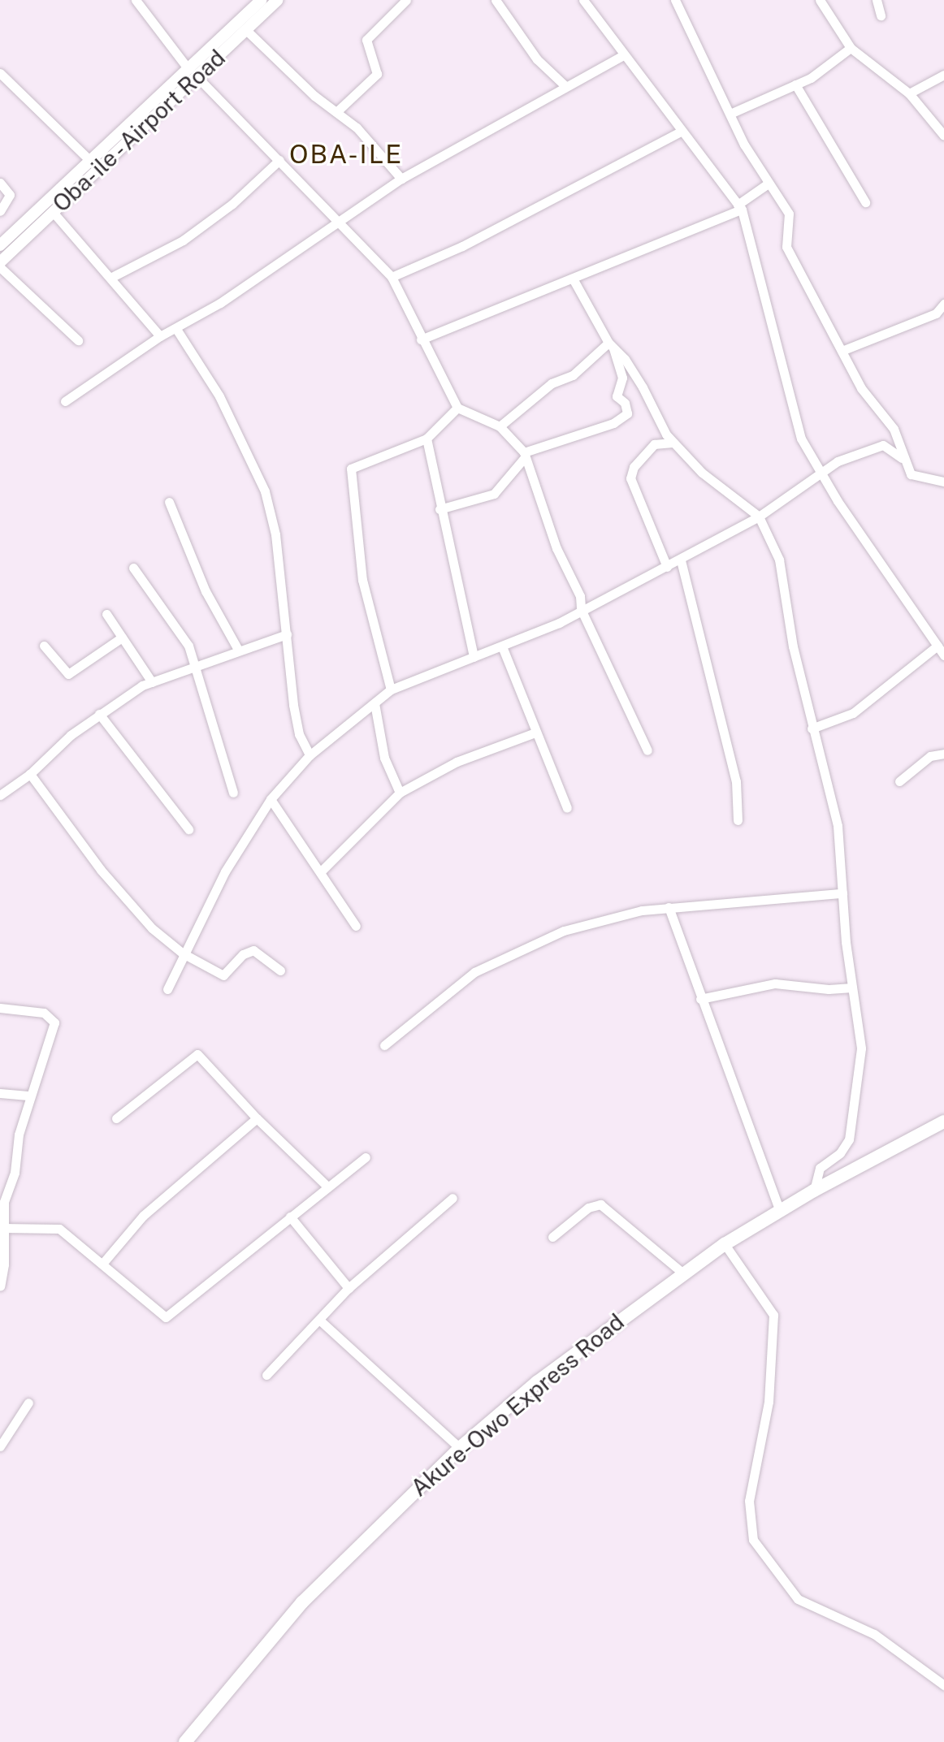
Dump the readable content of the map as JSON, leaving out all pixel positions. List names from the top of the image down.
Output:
{
  "streets": {
    "highway": ["Akure-Owo Express Road"],
    "main road": ["Oba- ile - Airport Road"]
  },
  "districts": ["OBA-ILE"]
}
